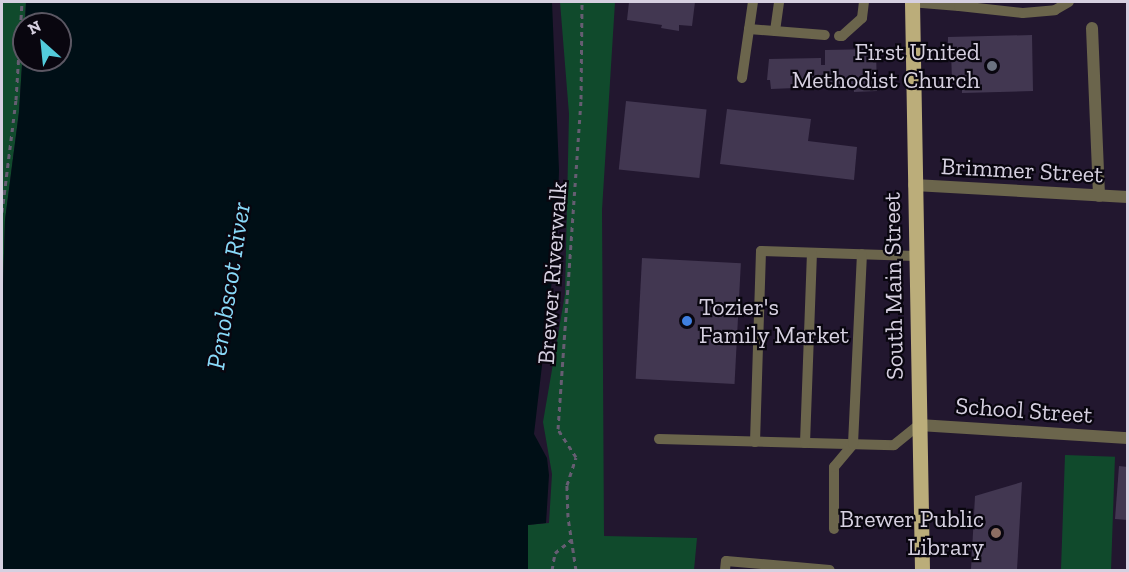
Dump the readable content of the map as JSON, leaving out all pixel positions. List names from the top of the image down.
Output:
{
  "streets": {
    "main road": ["South Main Street"],
    "street": ["Brimmer Street", "School Street"],
    "path": ["Brewer Riverwalk"]
  },
  "crossings": [
    ["Brimmer Street", "South Main Street"],
    ["South Main Street", "School Street"]
  ],
  "water": ["Penobscot River"],
  "places": ["First United Methodist Church", "Tozier's Family Market", "Brewer Public Library"],
  "north": "top left"
}
